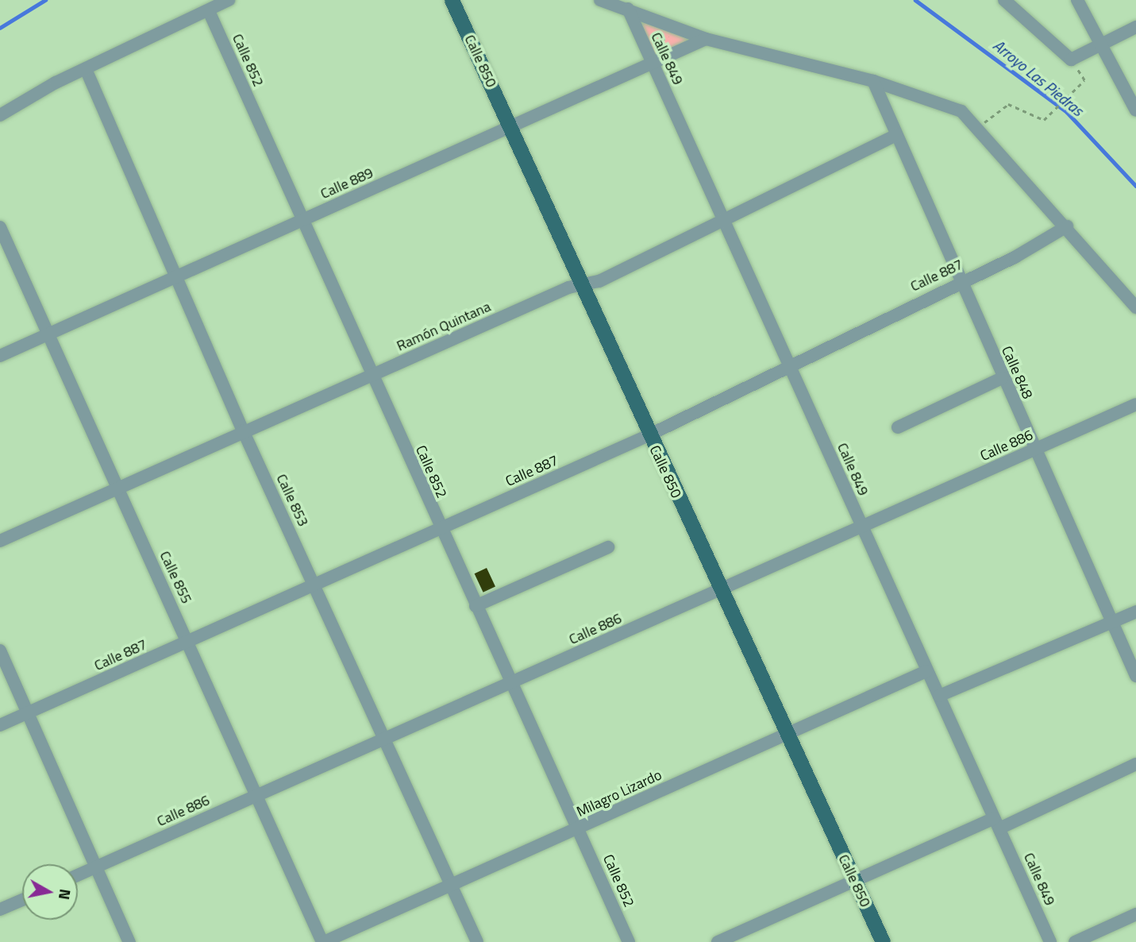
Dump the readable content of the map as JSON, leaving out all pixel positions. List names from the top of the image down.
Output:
{
  "streets": {
    "main road": ["Calle 850"],
    "street": [
      "Calle 849",
      "Calle 852",
      "Calle 889",
      "Calle 887",
      "Ramón Quintana",
      "Calle 848",
      "Calle 886",
      "Calle 853",
      "Calle 855",
      "Milagro Lizardo"
    ]
  },
  "crossings": [
    ["Calle 849", "Calle 889"],
    ["Calle 849", "Calle 887"],
    ["Calle 849", "Ramón Quintana"],
    ["Calle 849", "Calle 886"],
    ["Calle 849", "Milagro Lizardo"],
    ["Calle 852", "Calle 889"],
    ["Calle 852", "Calle 887"],
    ["Calle 852", "Ramón Quintana"],
    ["Calle 852", "Calle 886"],
    ["Calle 852", "Milagro Lizardo"],
    ["Calle 850", "Calle 889"],
    ["Calle 850", "Calle 887"],
    ["Calle 850", "Ramón Quintana"],
    ["Calle 850", "Calle 886"],
    ["Calle 850", "Milagro Lizardo"],
    ["Calle 889", "Calle 853"],
    ["Calle 889", "Calle 855"],
    ["Calle 887", "Calle 848"],
    ["Calle 887", "Calle 853"],
    ["Calle 887", "Calle 855"],
    ["Ramón Quintana", "Calle 848"],
    ["Ramón Quintana", "Calle 853"],
    ["Ramón Quintana", "Calle 855"],
    ["Calle 848", "Calle 886"],
    ["Calle 886", "Calle 853"],
    ["Calle 886", "Calle 855"],
    ["Calle 853", "Milagro Lizardo"],
    ["Calle 855", "Milagro Lizardo"]
  ],
  "water": ["Arroyo Las Piedras"],
  "north": "right"
}
